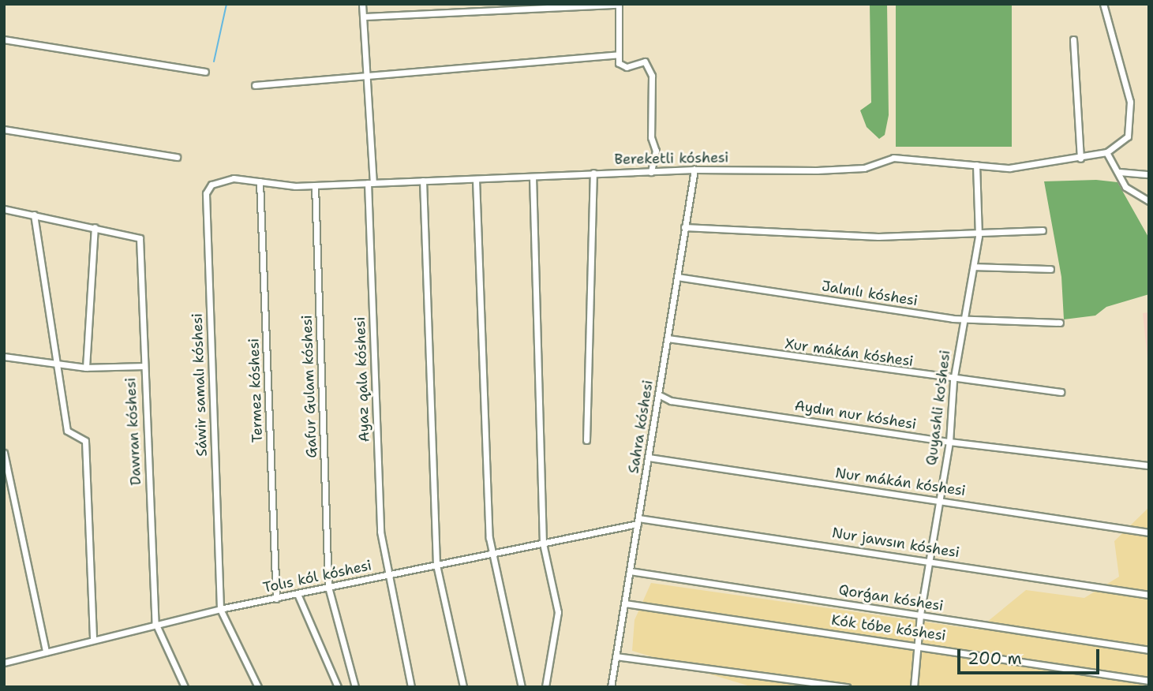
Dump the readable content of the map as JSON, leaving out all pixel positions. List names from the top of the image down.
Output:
{
  "streets": {
    "street": [
      "Bereketli kóshesi",
      "Jalnılı kóshesi",
      "Xur mákán kóshesi",
      "Ayaz qala kóshesi",
      "Sáwir samalı kóshesi",
      "Gafur Gulam kóshesi",
      "Termez kóshesi",
      "Quyashli ko'shesi",
      "Aydın nur kóshesi",
      "Sahra kóshesi",
      "Dawran kóshesi",
      "Nur mákán kóshesi",
      "Nur jawsın kóshesi",
      "Tolıs kól kóshesi",
      "Qorǵan kóshesi",
      "Kók tóbe kóshesi"
    ]
  },
  "crossings": [
    ["Bereketli kóshesi", "Ayaz qala kóshesi"],
    ["Bereketli kóshesi", "Sáwir samalı kóshesi"],
    ["Bereketli kóshesi", "Gafur Gulam kóshesi"],
    ["Bereketli kóshesi", "Termez kóshesi"],
    ["Bereketli kóshesi", "Quyashli ko'shesi"],
    ["Bereketli kóshesi", "Sahra kóshesi"],
    ["Jalnılı kóshesi", "Quyashli ko'shesi"],
    ["Jalnılı kóshesi", "Sahra kóshesi"],
    ["Xur mákán kóshesi", "Quyashli ko'shesi"],
    ["Xur mákán kóshesi", "Sahra kóshesi"],
    ["Ayaz qala kóshesi", "Tolıs kól kóshesi"],
    ["Sáwir samalı kóshesi", "Tolıs kól kóshesi"],
    ["Gafur Gulam kóshesi", "Tolıs kól kóshesi"],
    ["Termez kóshesi", "Tolıs kól kóshesi"],
    ["Quyashli ko'shesi", "Aydın nur kóshesi"],
    ["Quyashli ko'shesi", "Nur mákán kóshesi"],
    ["Quyashli ko'shesi", "Nur jawsın kóshesi"],
    ["Quyashli ko'shesi", "Qorǵan kóshesi"],
    ["Quyashli ko'shesi", "Kók tóbe kóshesi"],
    ["Aydın nur kóshesi", "Sahra kóshesi"],
    ["Sahra kóshesi", "Nur mákán kóshesi"],
    ["Sahra kóshesi", "Nur jawsın kóshesi"],
    ["Sahra kóshesi", "Tolıs kól kóshesi"],
    ["Sahra kóshesi", "Qorǵan kóshesi"],
    ["Sahra kóshesi", "Kók tóbe kóshesi"],
    ["Dawran kóshesi", "Tolıs kól kóshesi"],
    ["Nur jawsın kóshesi", "Tolıs kól kóshesi"]
  ],
  "scale_bar": "200 m"
}
